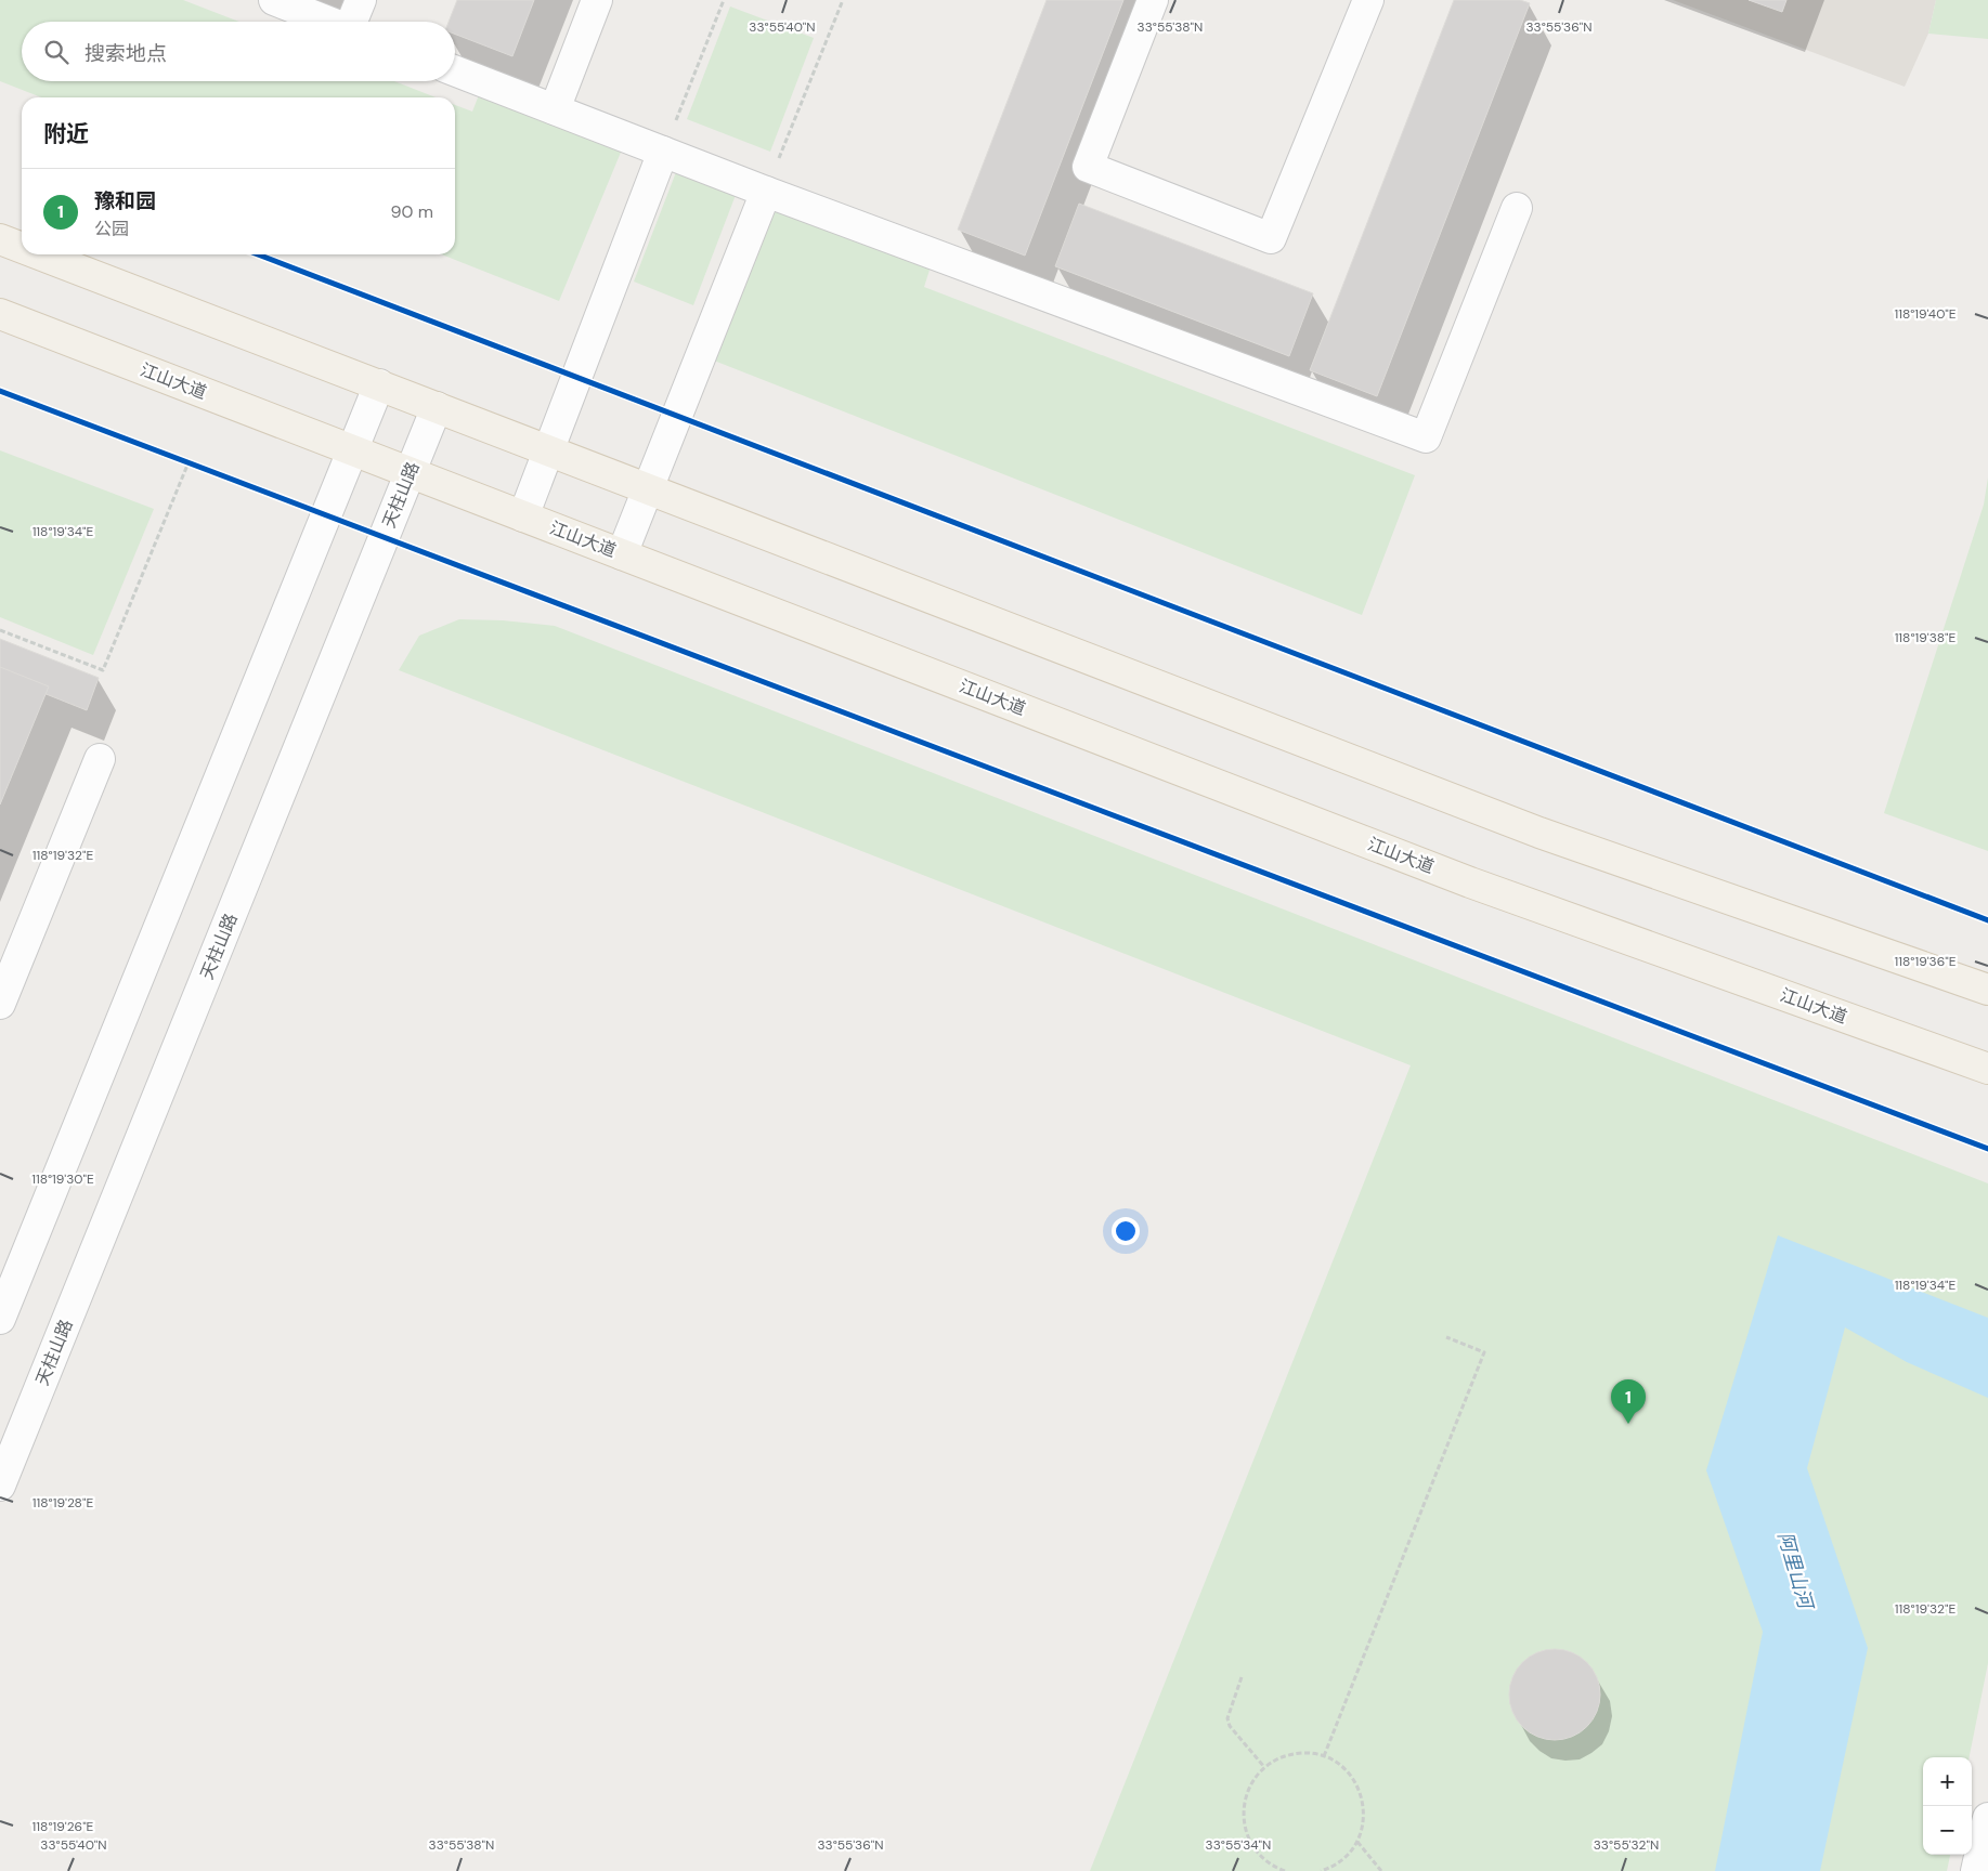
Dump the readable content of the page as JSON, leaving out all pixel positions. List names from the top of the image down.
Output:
{
  "streets": {
    "main road": ["江山大道"],
    "street": ["天柱山路"]
  },
  "crossings": [
    ["江山大道", "天柱山路"]
  ],
  "water": ["阿里山河"],
  "page": {
    "search": "搜索地点",
    "heading": "附近",
    "list": [
      {
        "mark": "1",
        "name": "豫和园",
        "note": "公园",
        "value": "90 m"
      }
    ],
    "pins": "1",
    "map_buttons": ["+", "−"]
  },
  "coordinates": [
    "33°55'40\"N",
    "33°55'38\"N",
    "33°55'36\"N",
    "118°19'40\"E",
    "118°19'34\"E",
    "118°19'38\"E",
    "118°19'32\"E",
    "118°19'36\"E",
    "118°19'30\"E",
    "118°19'28\"E",
    "118°19'26\"E",
    "33°55'34\"N",
    "33°55'32\"N"
  ]
}
